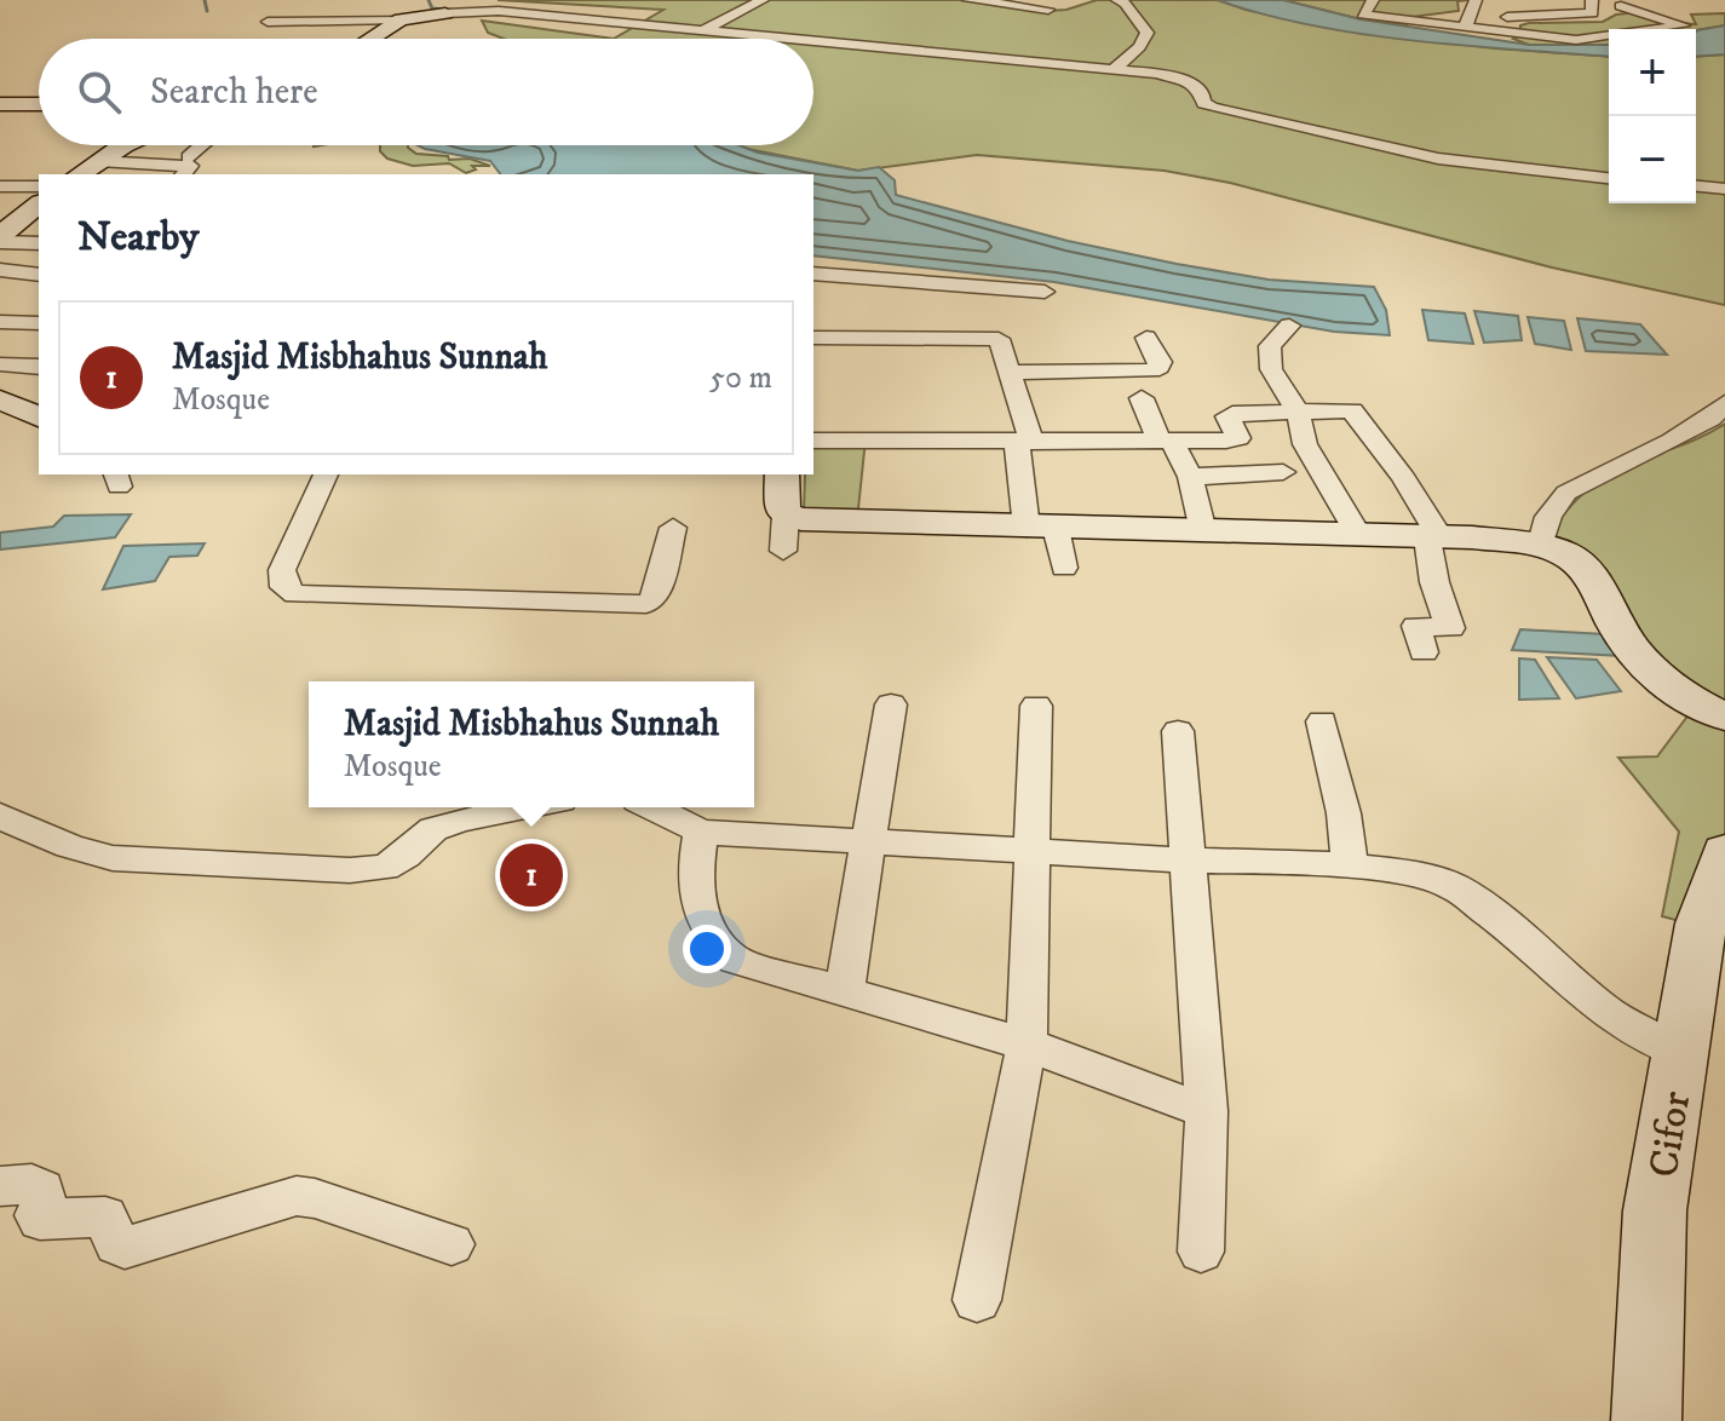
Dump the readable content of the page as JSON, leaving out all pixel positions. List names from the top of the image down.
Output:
{
  "streets": {
    "street": ["Cifor"]
  },
  "page": {
    "map_buttons": ["+", "−"],
    "search": "Search here",
    "heading": "Nearby",
    "list": [
      {
        "mark": "1",
        "name": "Masjid Misbhahus Sunnah",
        "note": "Mosque",
        "value": "50 m"
      }
    ],
    "popup": ["Masjid Misbhahus Sunnah", "Mosque"],
    "pins": "1"
  }
}
